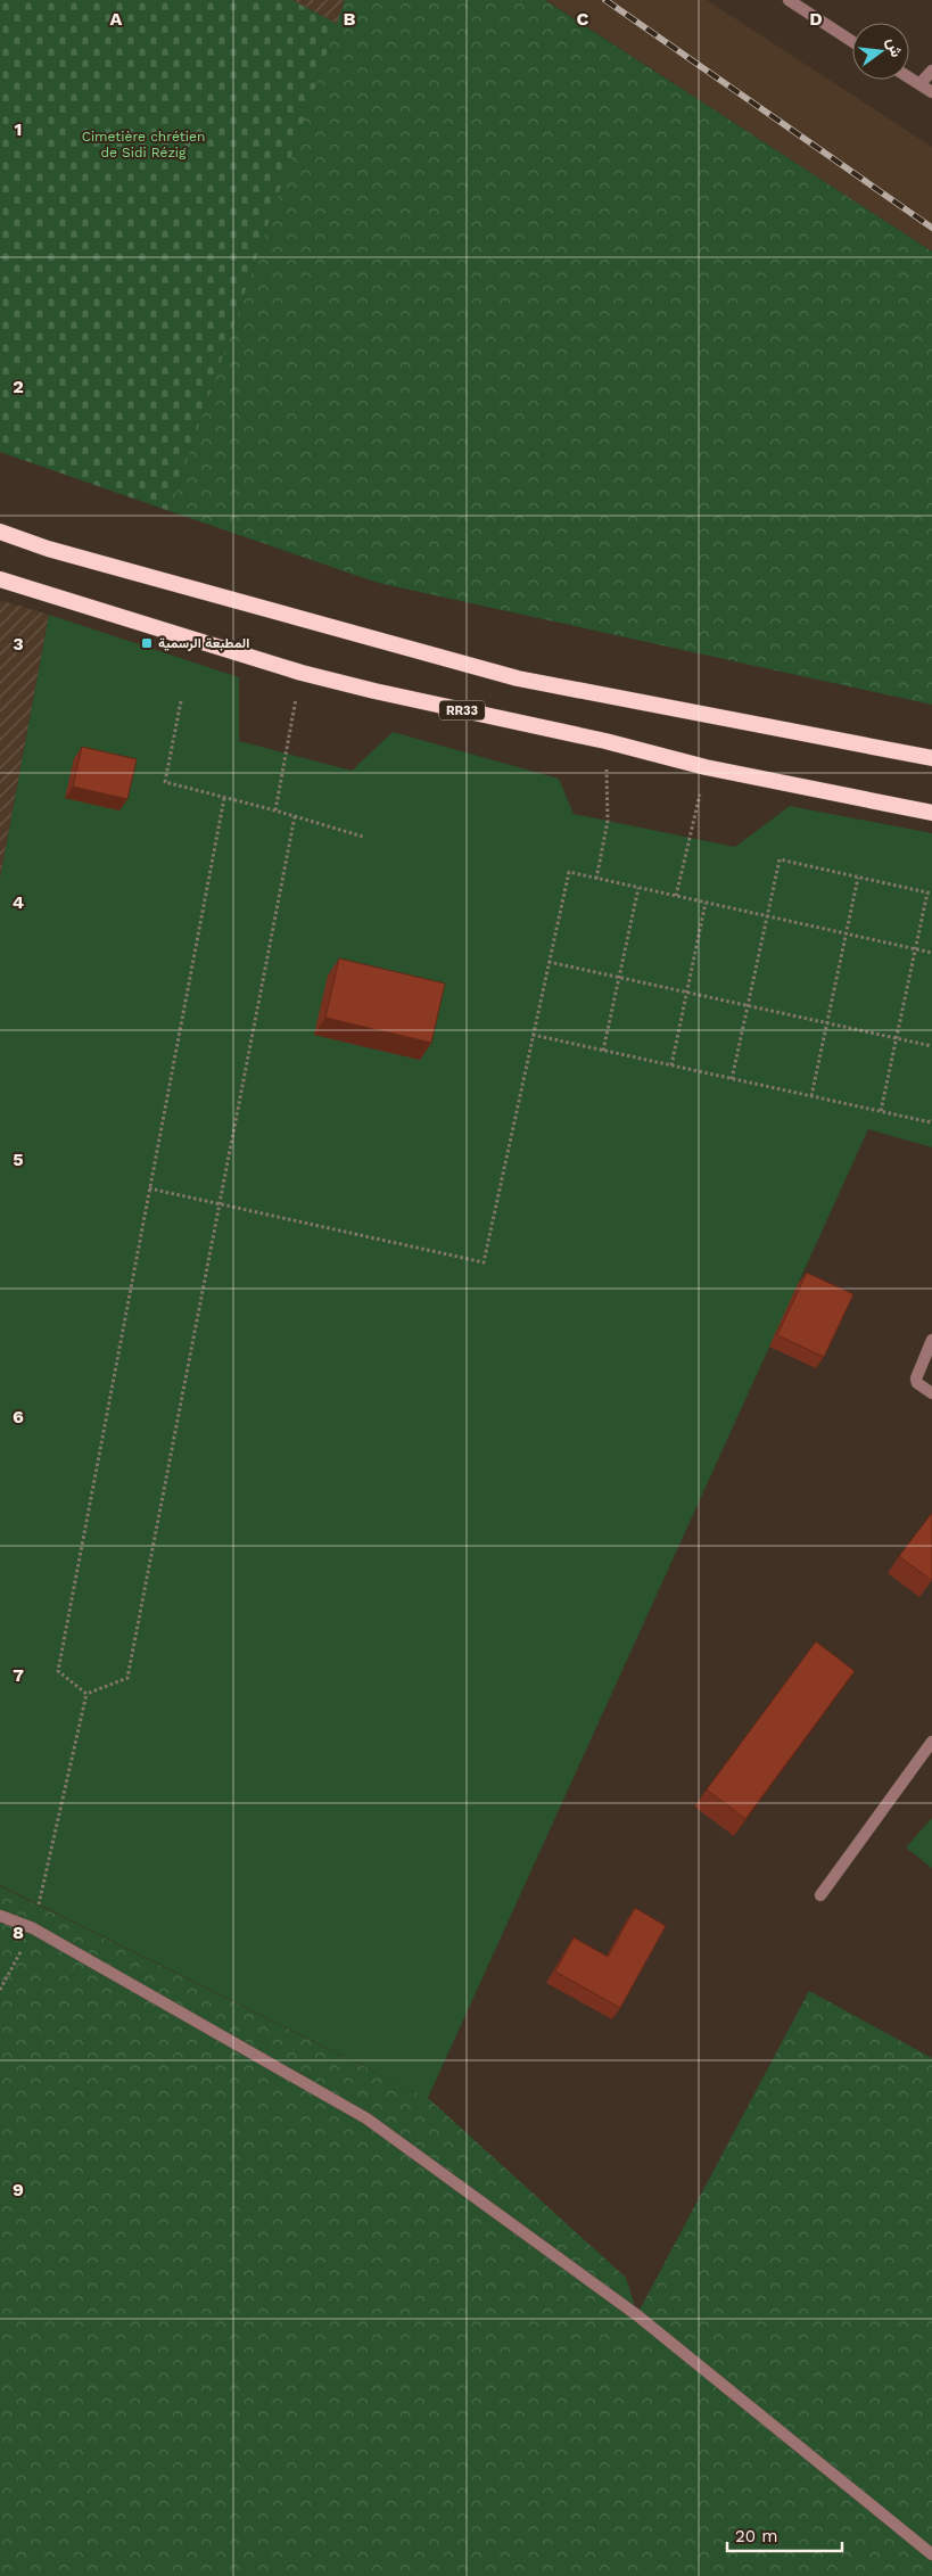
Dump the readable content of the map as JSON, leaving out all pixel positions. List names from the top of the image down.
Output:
{
  "streets": {
    "highway": ["RR33"]
  },
  "parks": ["Cimetière chrétien de Sidi Rézig"],
  "places": {
    "transit": ["المطبعة الرسمية"]
  },
  "scale_bar": "20 m",
  "north": "right",
  "grid": {
    "columns": [
      "A",
      "B",
      "C",
      "D"
    ],
    "rows": [
      "1",
      "2",
      "3",
      "4",
      "5",
      "6",
      "7",
      "8",
      "9"
    ]
  }
}
